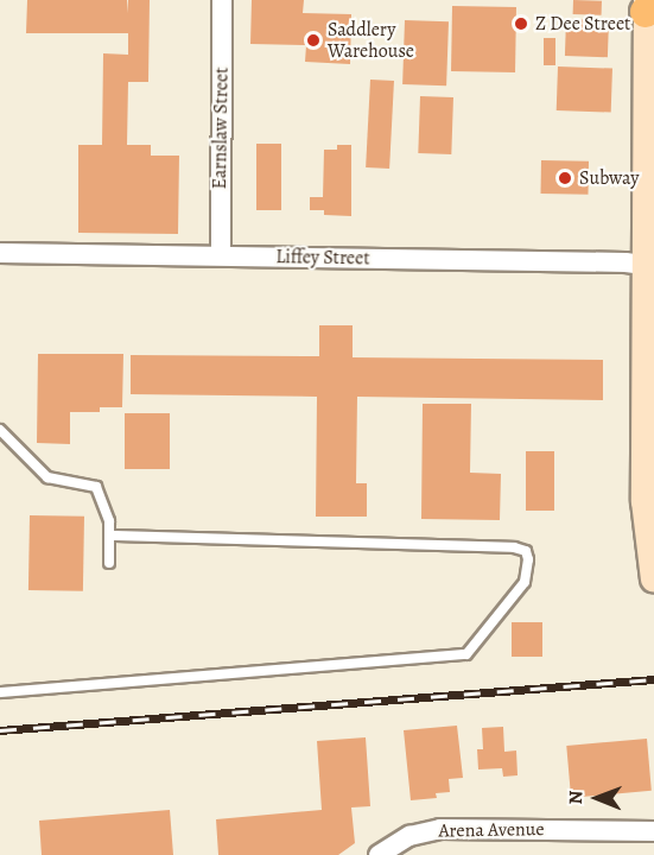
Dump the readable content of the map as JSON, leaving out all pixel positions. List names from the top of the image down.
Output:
{
  "streets": {
    "street": ["Earnslaw Street", "Liffey Street", "Arena Avenue"]
  },
  "crossings": [
    ["Earnslaw Street", "Liffey Street"]
  ],
  "places": ["Z Dee Street", "Saddlery Warehouse", "Subway"],
  "north": "left"
}
